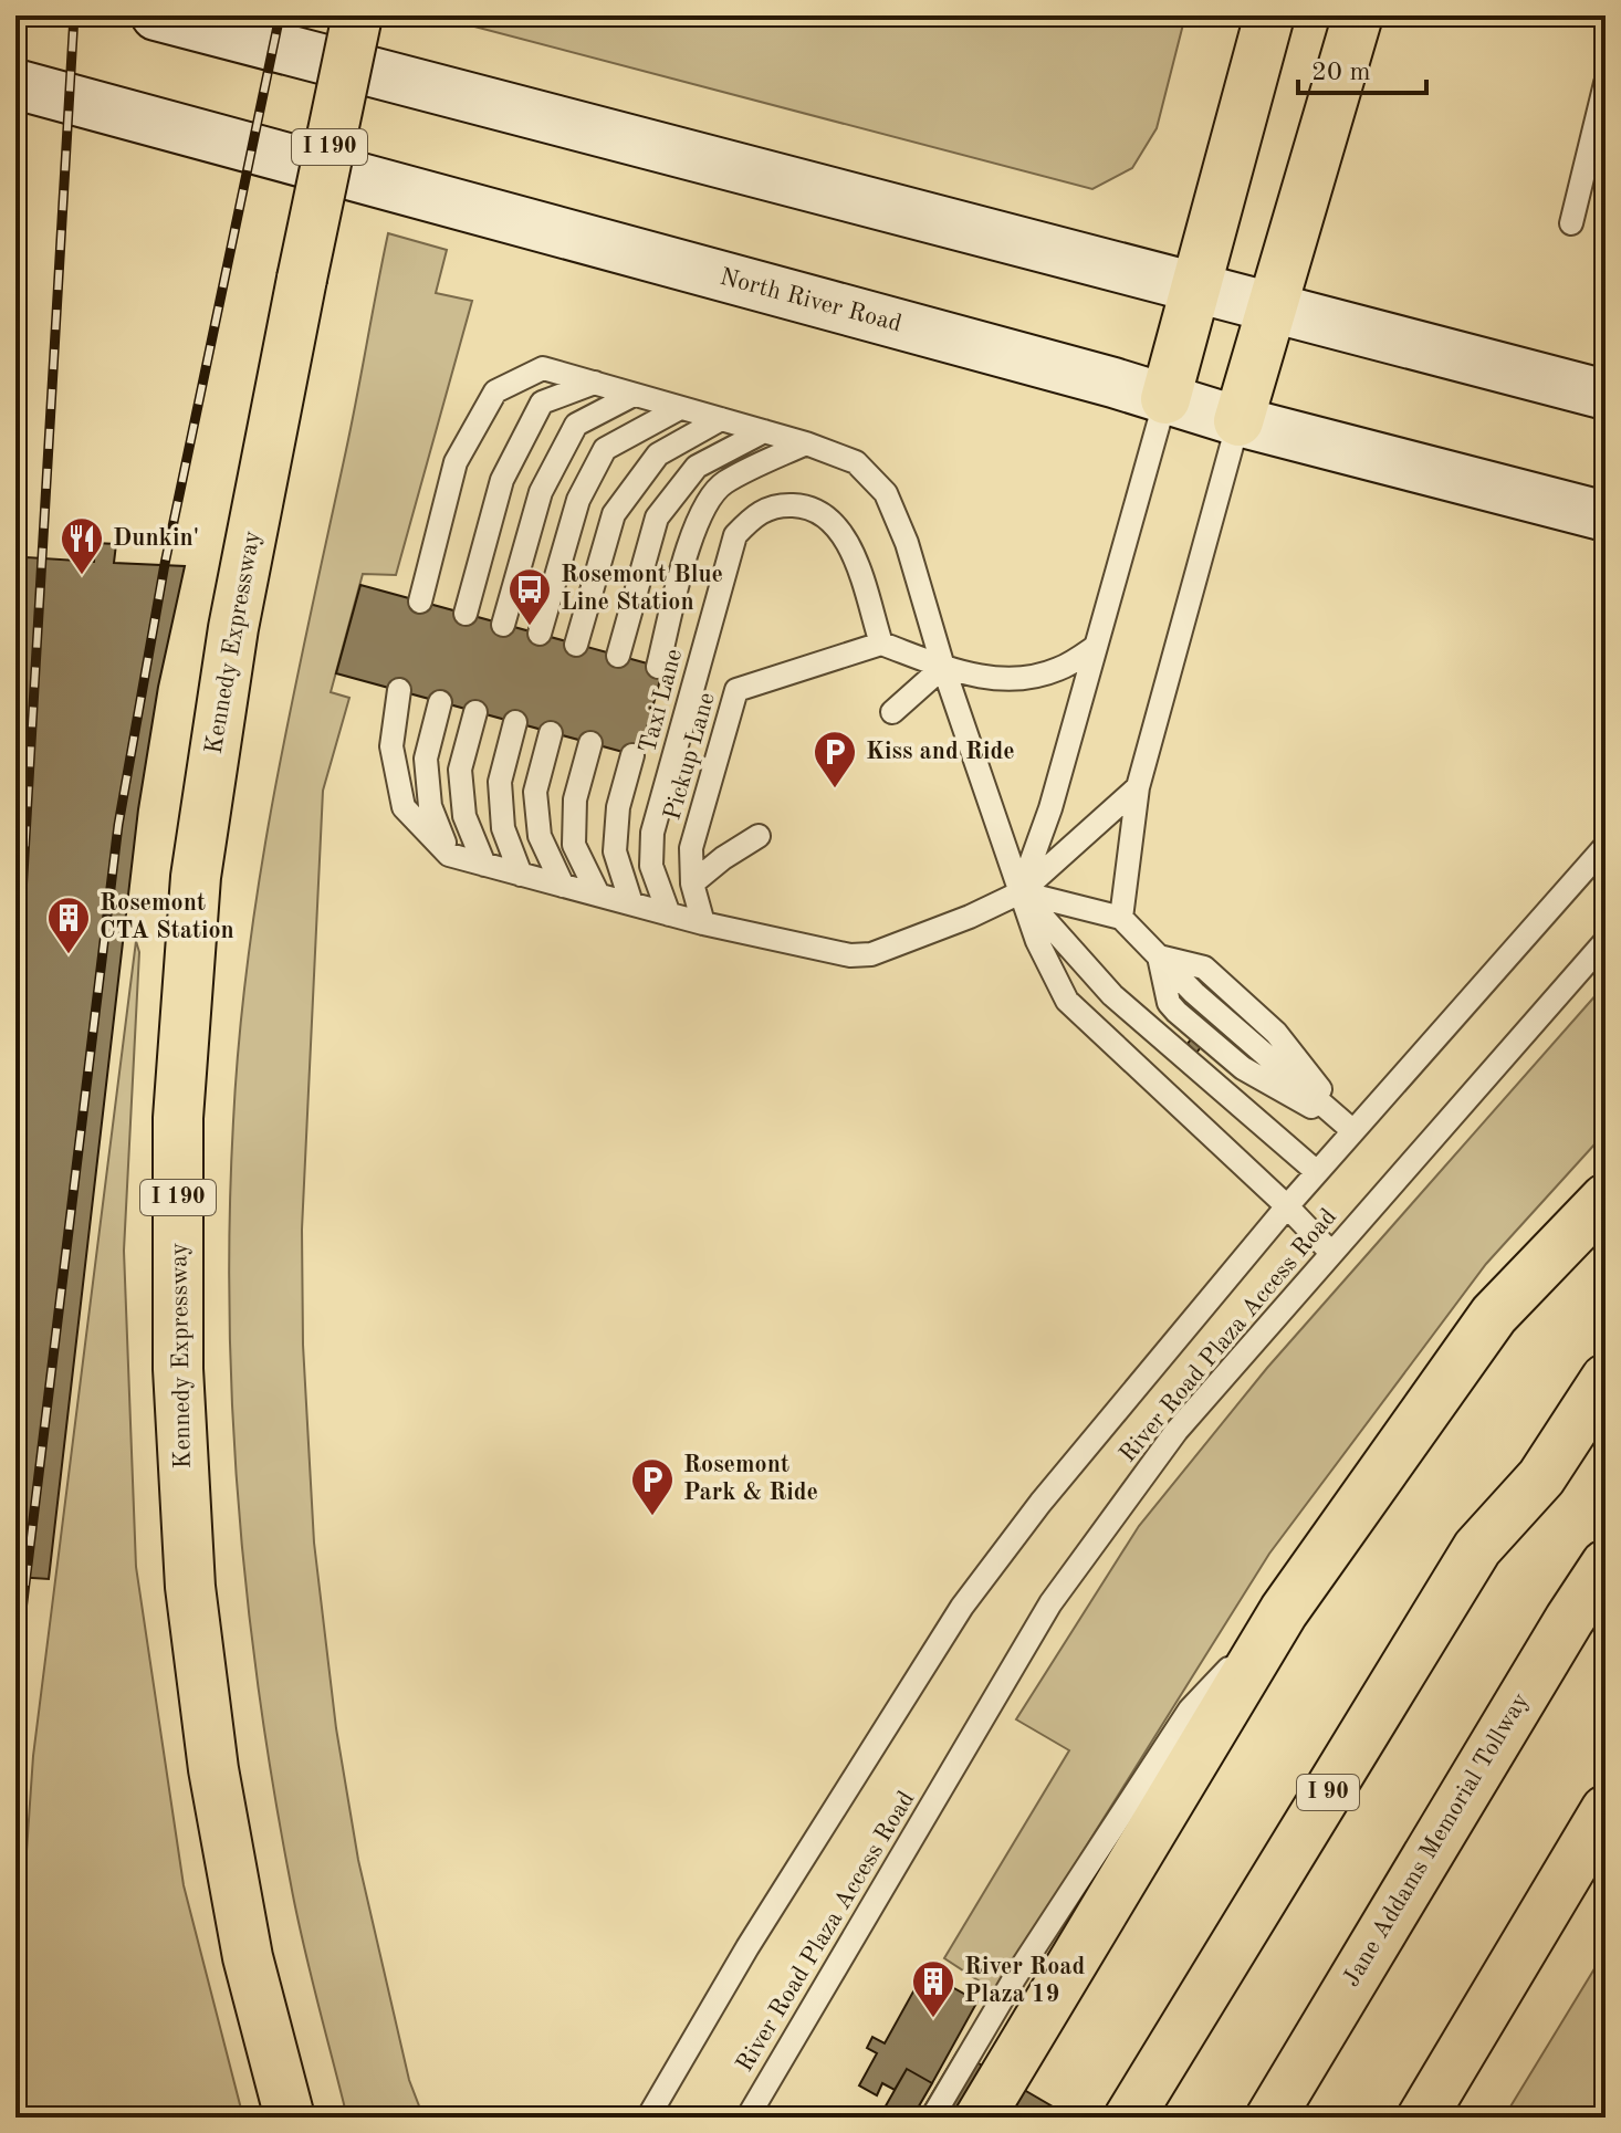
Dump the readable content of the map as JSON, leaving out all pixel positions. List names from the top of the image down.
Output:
{
  "streets": {
    "highway": [
      "I 190",
      "Kennedy Expressway",
      "I 90",
      "Jane Addams Memorial Tollway"
    ],
    "main road": ["North River Road"],
    "lane": ["Taxi Lane", "Pickup Lane", "River Road Plaza Access Road"]
  },
  "crossings": [
    ["Taxi Lane", "Pickup Lane"]
  ],
  "places": {
    "restaurant": ["Dunkin'"],
    "bus stop": ["Rosemont Blue Line Station"],
    "parking": ["Kiss and Ride", "Rosemont Park & Ride"],
    "building": ["Rosemont CTA Station", "River Road Plaza 19"]
  },
  "scale_bar": "20 m"
}
